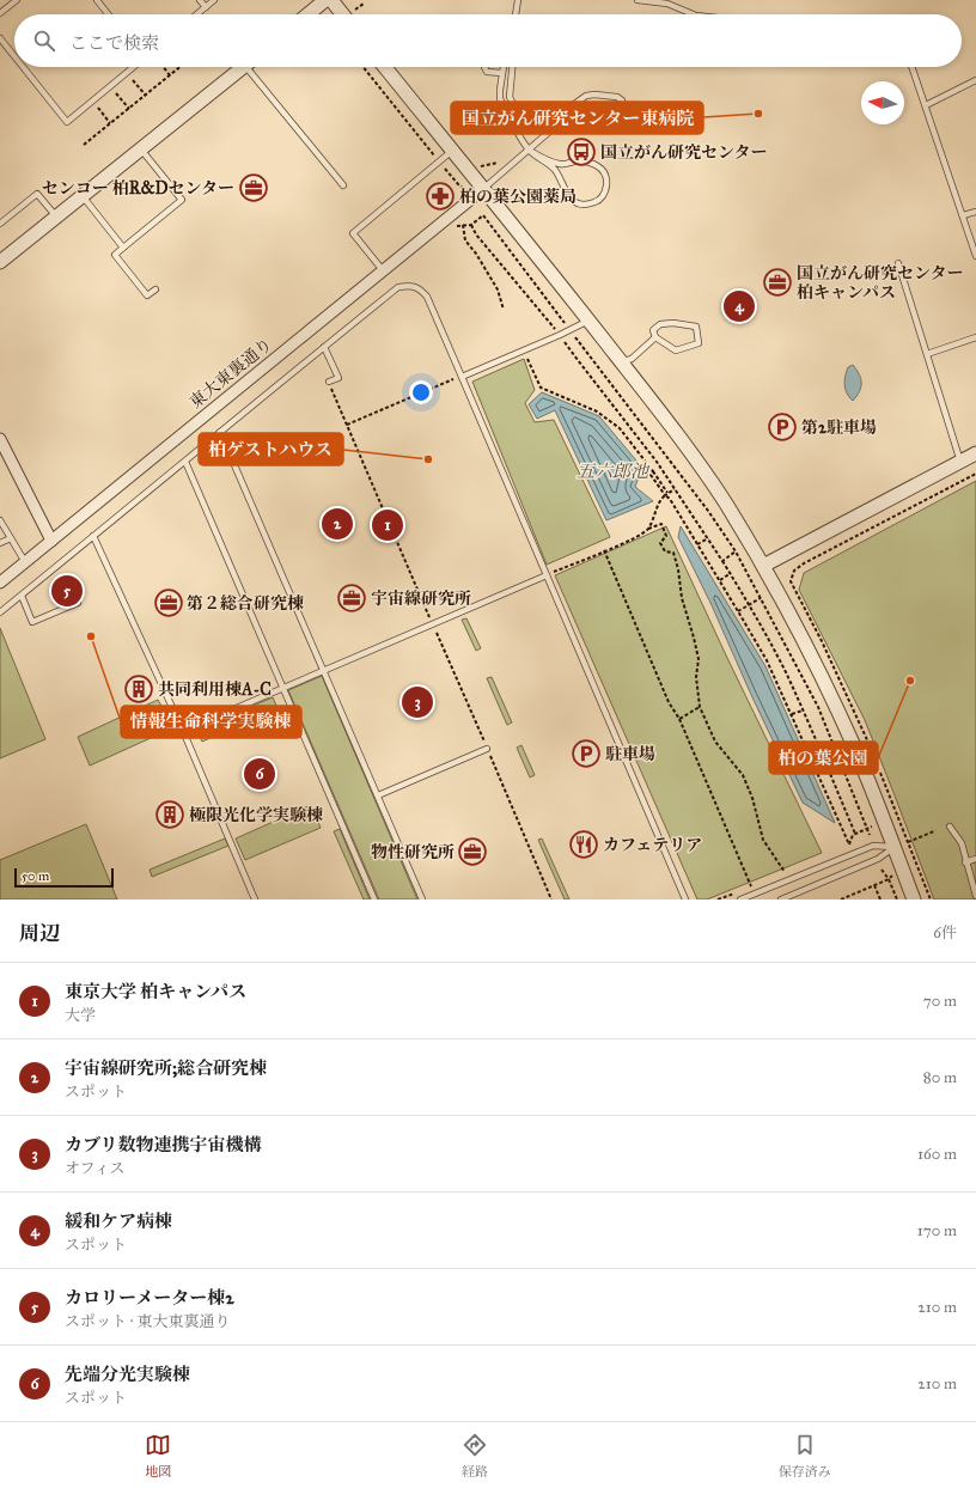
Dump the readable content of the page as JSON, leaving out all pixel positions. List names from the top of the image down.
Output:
{
  "streets": {
    "street": ["東大東裏通り"]
  },
  "water": ["五六郎池"],
  "places": {
    "other": [
      "国立がん研究センター東病院",
      "柏ゲストハウス",
      "情報生命科学実験棟",
      "柏の葉公園"
    ],
    "bus stop": ["国立がん研究センター"],
    "office": [
      "センコー 柏R&Dセンター",
      "国立がん研究センター 柏キャンパス",
      "宇宙線研究所",
      "第２総合研究棟",
      "物性研究所"
    ],
    "pharmacy": ["柏の葉公園薬局"],
    "parking": ["第2駐車場", "駐車場"],
    "building": ["共同利用棟A-C", "極限光化学実験棟"],
    "restaurant": ["カフェテリア"]
  },
  "scale_bar": "50 m",
  "north": "left",
  "page": {
    "search": "ここで検索",
    "pins": [
      "4",
      "2",
      "1",
      "5",
      "3",
      "6"
    ],
    "scale": "50 m",
    "heading": ["周辺", "6件"],
    "list": [
      {
        "mark": "1",
        "name": "東京大学 柏キャンパス",
        "note": "大学",
        "value": "70 m"
      },
      {
        "mark": "2",
        "name": "宇宙線研究所;総合研究棟",
        "note": "スポット",
        "value": "80 m"
      },
      {
        "mark": "3",
        "name": "カブリ数物連携宇宙機構",
        "note": "オフィス",
        "value": "160 m"
      },
      {
        "mark": "4",
        "name": "緩和ケア病棟",
        "note": "スポット",
        "value": "170 m"
      },
      {
        "mark": "5",
        "name": "カロリーメーター棟2",
        "note": "スポット · 東大東裏通り",
        "value": "210 m"
      },
      {
        "mark": "6",
        "name": "先端分光実験棟",
        "note": "スポット",
        "value": "210 m"
      }
    ],
    "nav": ["地図", "経路", "保存済み"]
  }
}
